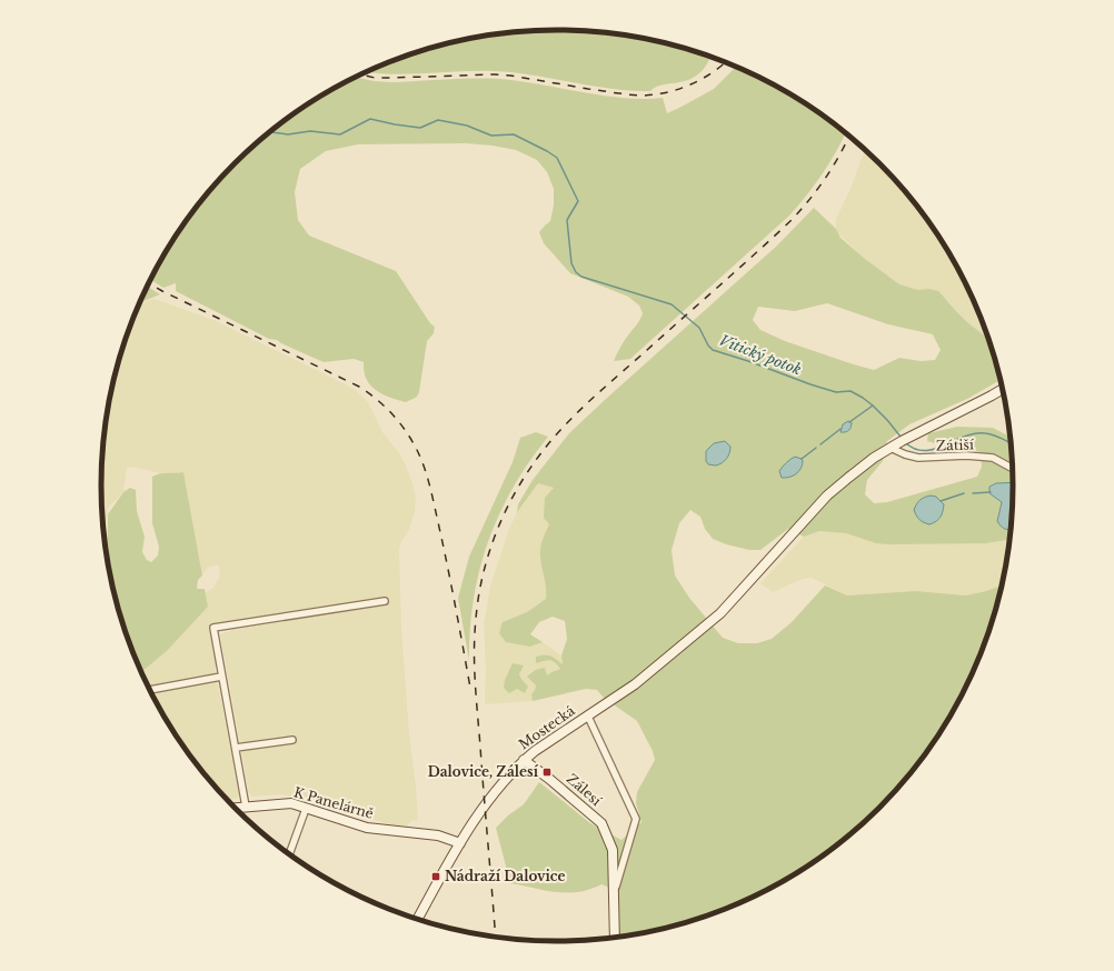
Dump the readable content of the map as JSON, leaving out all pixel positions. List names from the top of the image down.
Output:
{
  "streets": {
    "street": [
      "Zátiší",
      "Mostecká",
      "Zálesí",
      "K Panelárně"
    ]
  },
  "crossings": [
    ["Zátiší", "Mostecká"],
    ["Mostecká", "Zálesí"],
    ["Mostecká", "K Panelárně"]
  ],
  "water": ["Vitický potok"],
  "places": {
    "transit": ["Dalovice, Zálesí", "Nádraží Dalovice"]
  }
}
